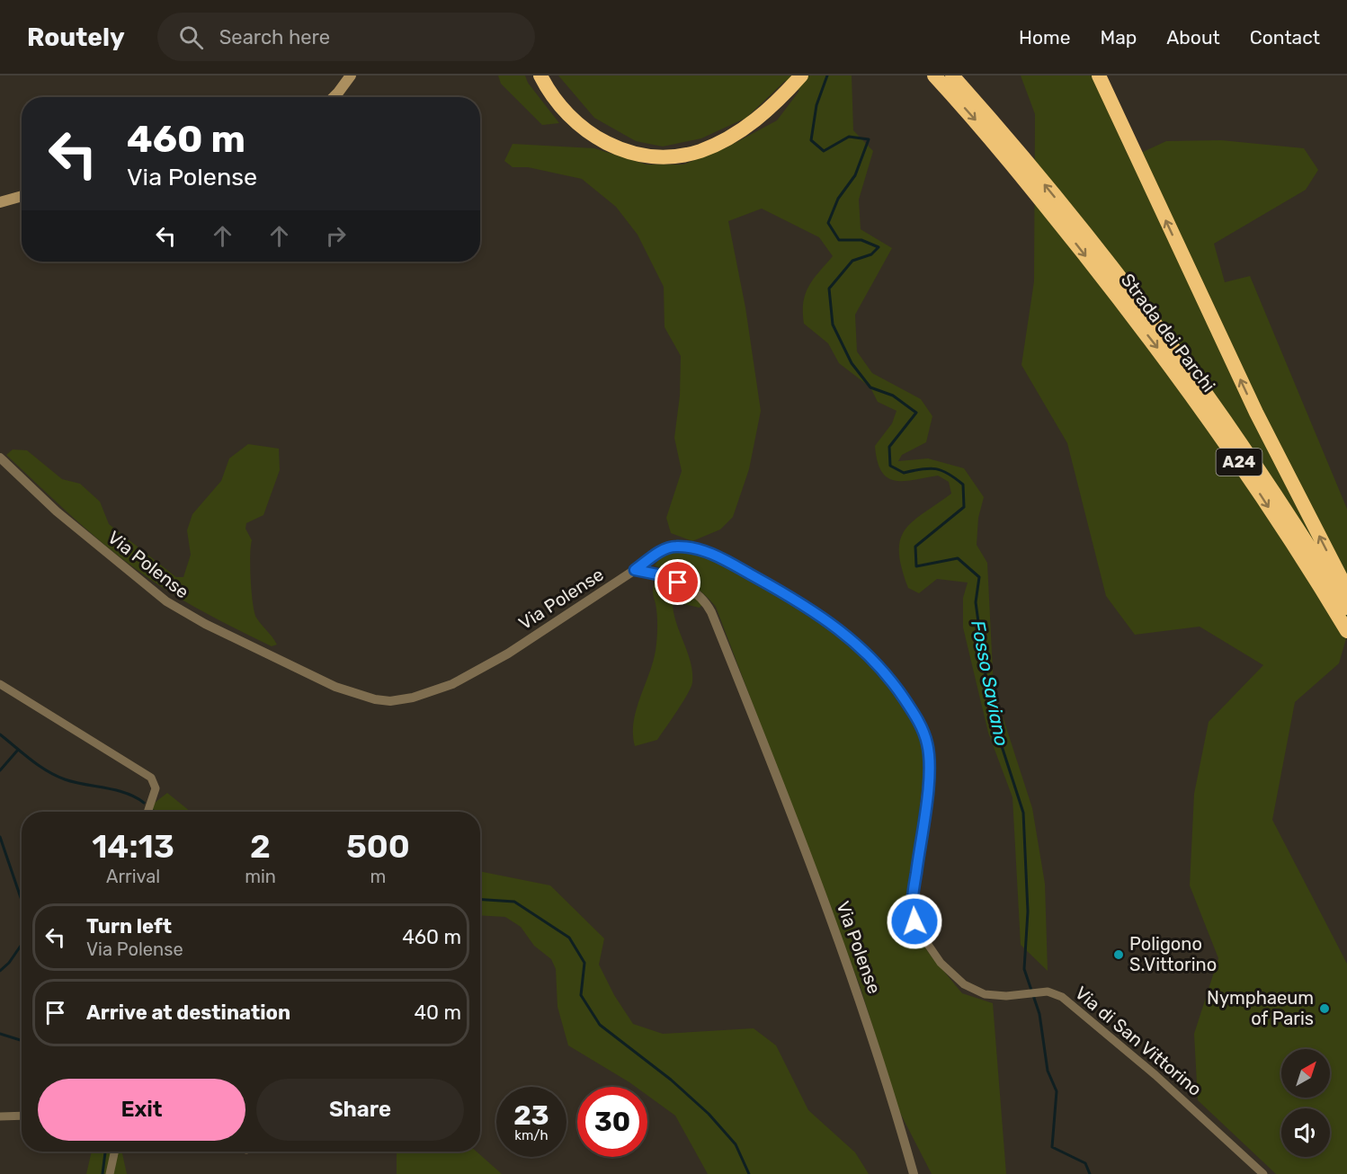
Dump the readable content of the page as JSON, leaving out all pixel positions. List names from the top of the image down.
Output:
{
  "streets": {
    "highway": ["Strada dei Parchi", "A24"],
    "street": ["Via Polense", "Via di San Vittorino"]
  },
  "crossings": [
    ["Via Polense", "Via di San Vittorino"]
  ],
  "water": ["Fosso Saviano"],
  "places": ["Poligono S.Vittorino", "Nymphaeum of Paris"],
  "north": "top right",
  "page": {
    "header": "Routely",
    "search": "Search here",
    "nav": [
      "Home",
      "Map",
      "About",
      "Contact"
    ],
    "turn": ["460 m", "Via Polense"],
    "eta": [
      "14:13",
      "Arrival",
      "2",
      "min",
      "500",
      "m"
    ],
    "list": [
      {
        "name": "Turn left",
        "note": "Via Polense",
        "value": "460 m"
      },
      {
        "name": "Arrive at destination",
        "value": "40 m"
      }
    ],
    "buttons": ["Exit", "Share"],
    "speed": "23 km/h",
    "limit": "30"
  }
}
